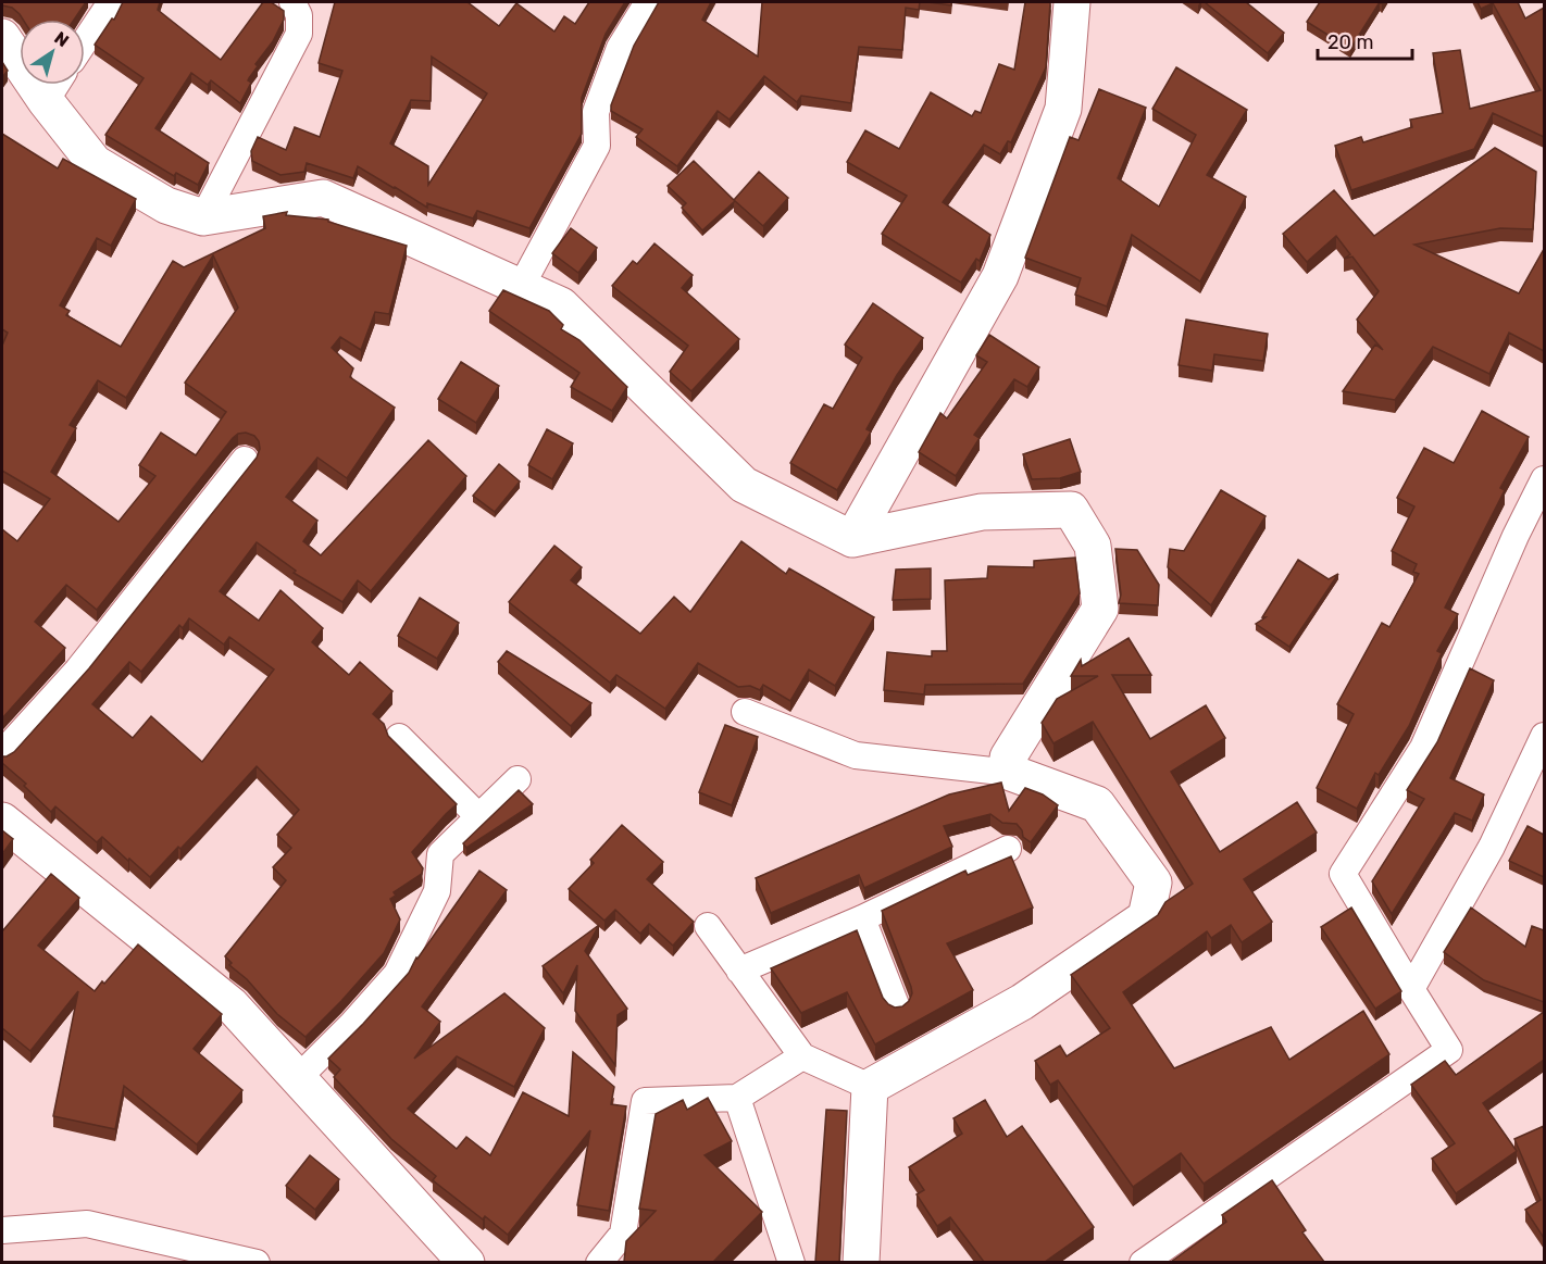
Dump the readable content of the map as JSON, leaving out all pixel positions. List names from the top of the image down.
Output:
{
  "scale_bar": "20 m",
  "north": "top right"
}
